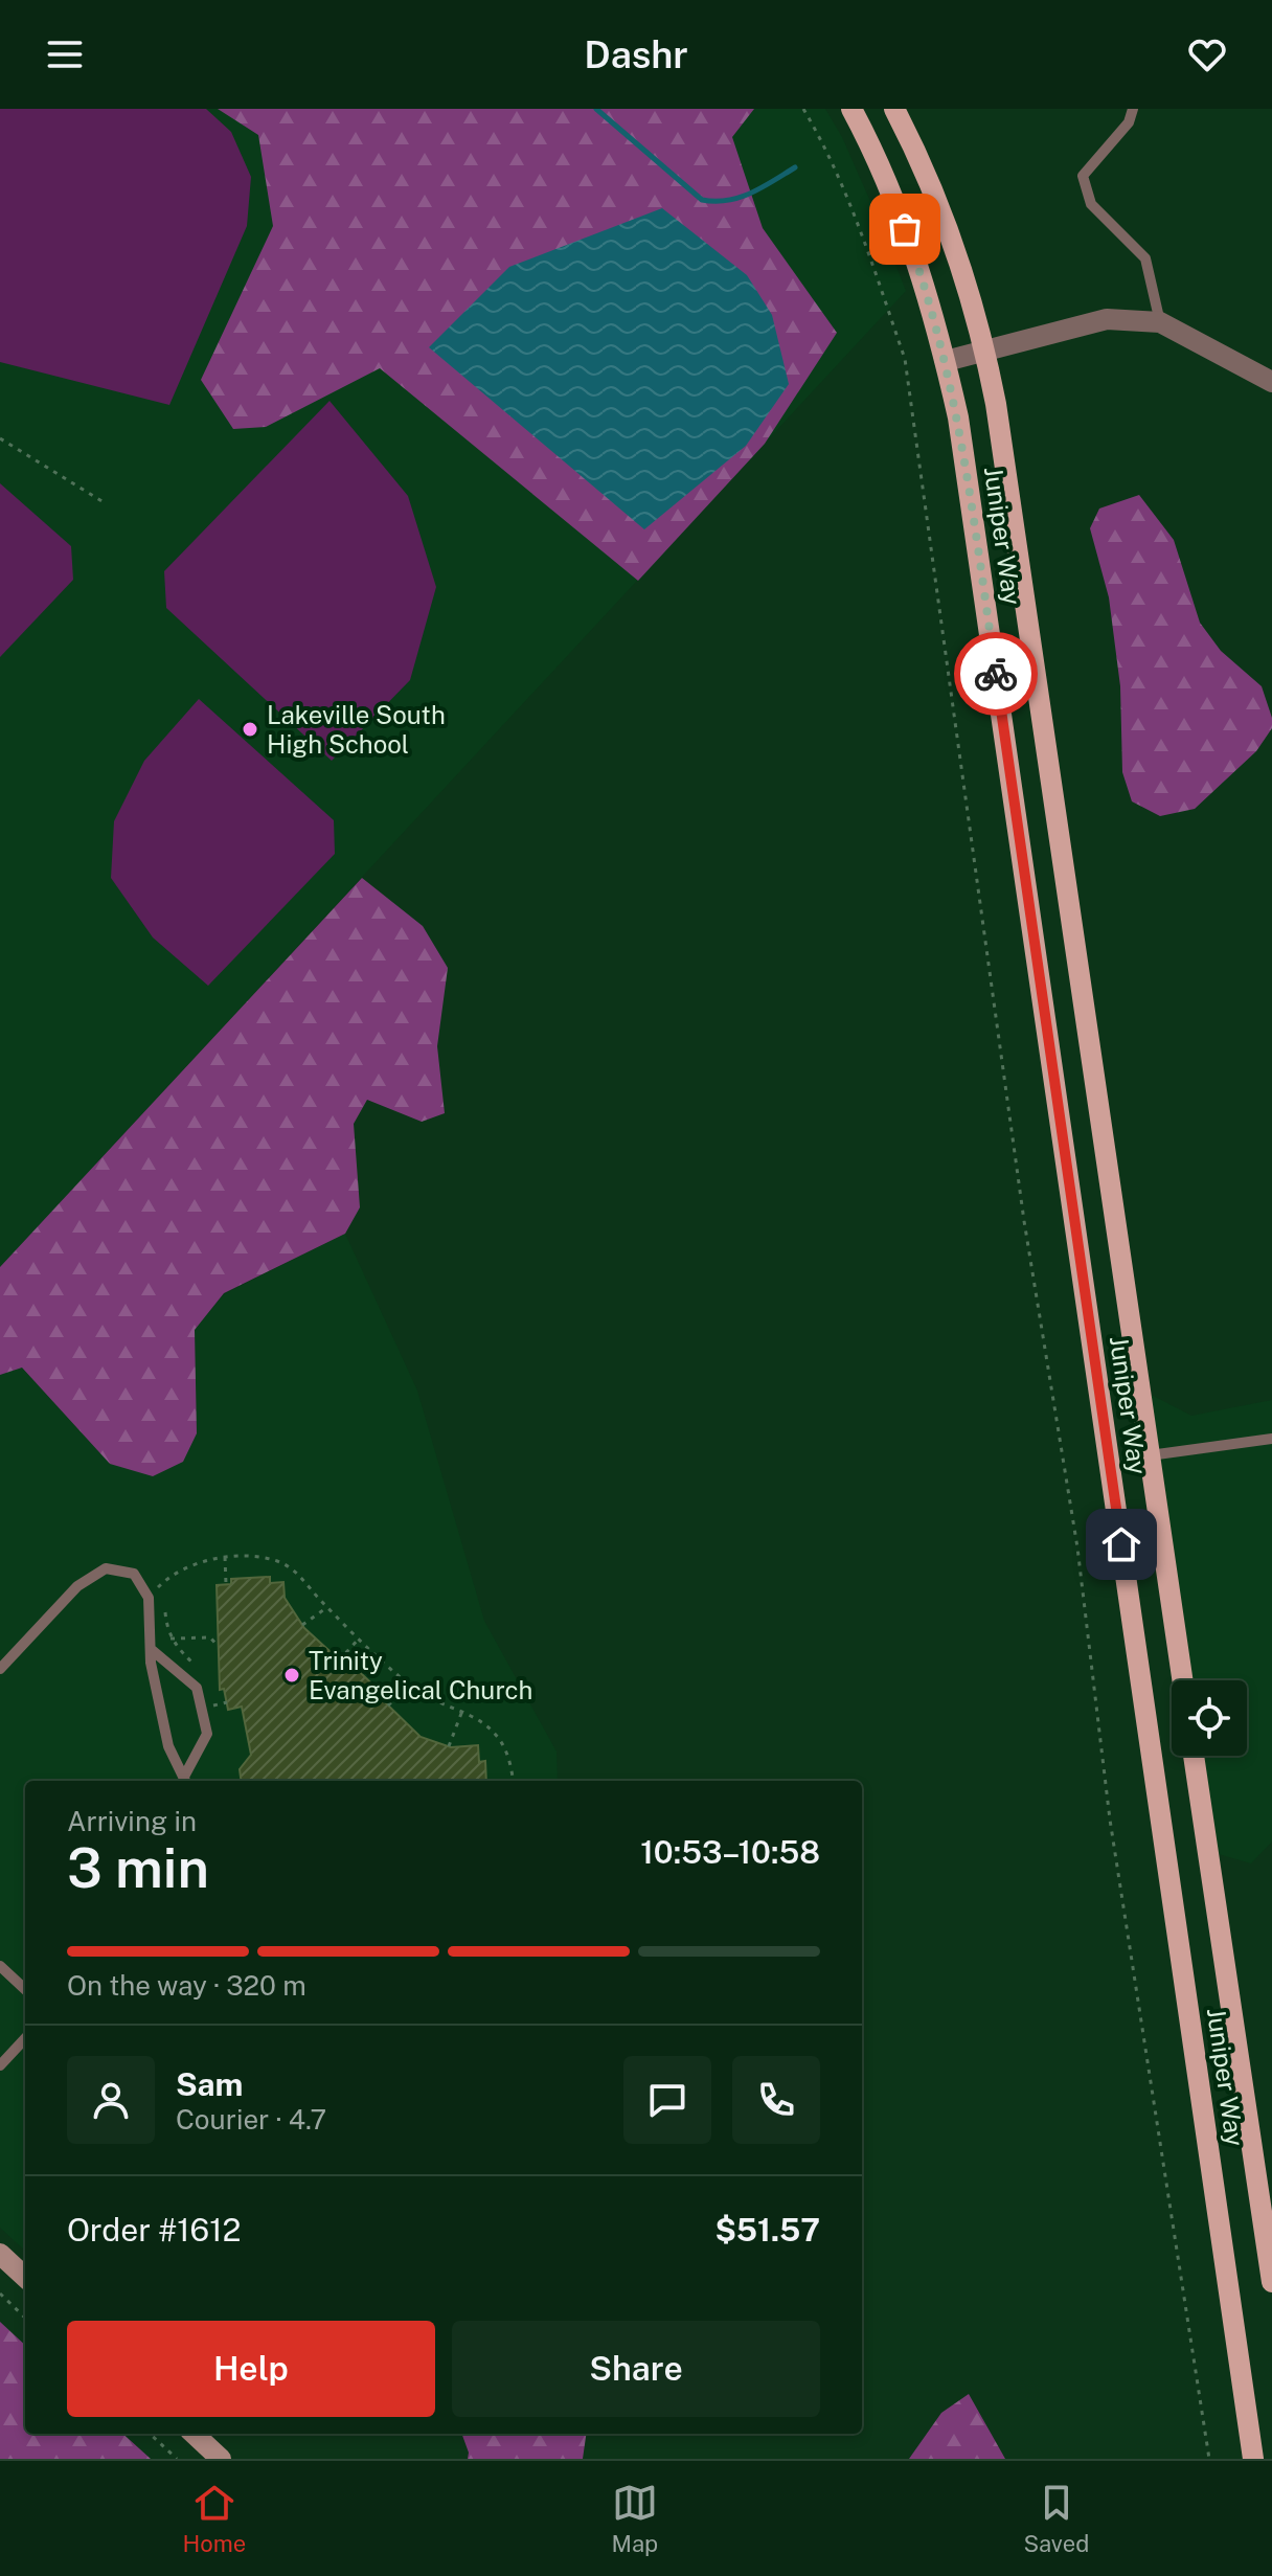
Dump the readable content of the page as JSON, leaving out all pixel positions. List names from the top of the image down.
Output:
{
  "streets": {
    "main road": ["Juniper Way"]
  },
  "places": ["Lakeville South High School", "Trinity Evangelical Church"],
  "page": {
    "header": "Dashr",
    "heading": ["3 min", "Arriving in", "10:53–10:58"],
    "panel": [
      "Sam",
      "Courier · 4.7",
      "Order #1612",
      "$51.57"
    ],
    "bar": "On the way · 320 m",
    "buttons": ["Help", "Share"],
    "tabs": ["Home", "Map", "Saved"]
  }
}
